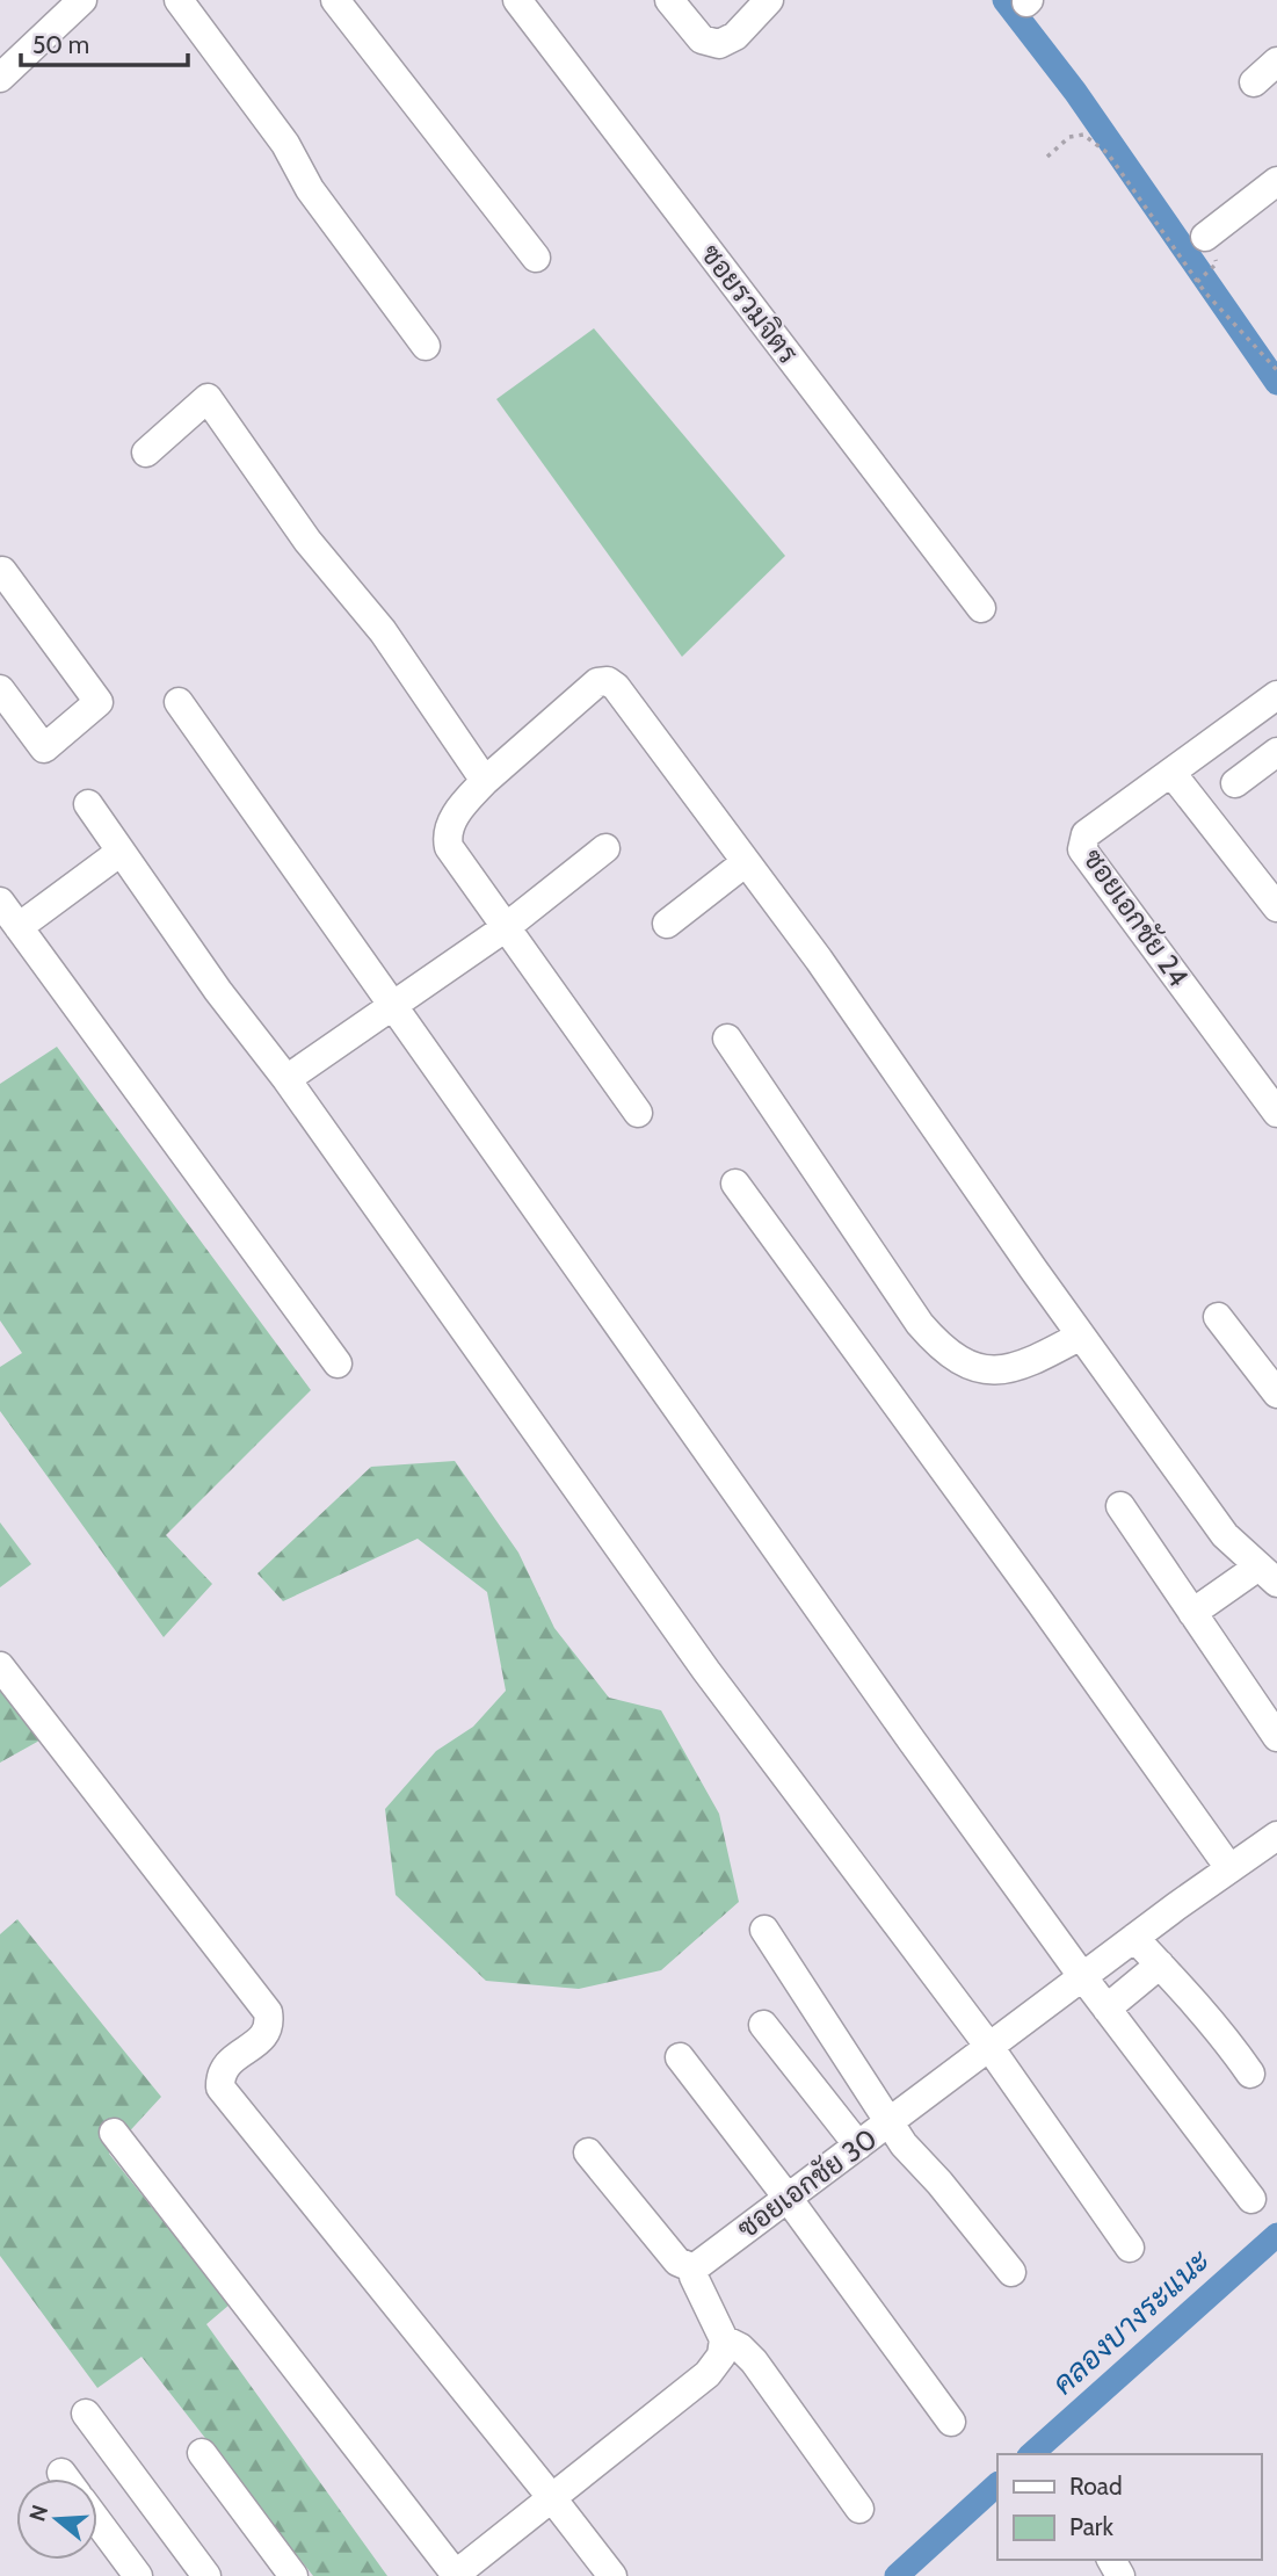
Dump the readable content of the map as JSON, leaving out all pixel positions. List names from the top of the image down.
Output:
{
  "streets": {
    "street": ["ซอยรวมจิตร", "ซอยเอกชัย 24", "ซอยเอกชัย 30"]
  },
  "water": ["คลองบางระแนะ"],
  "legend": ["Road", "Park"],
  "scale_bar": "50 m",
  "north": "left"
}
